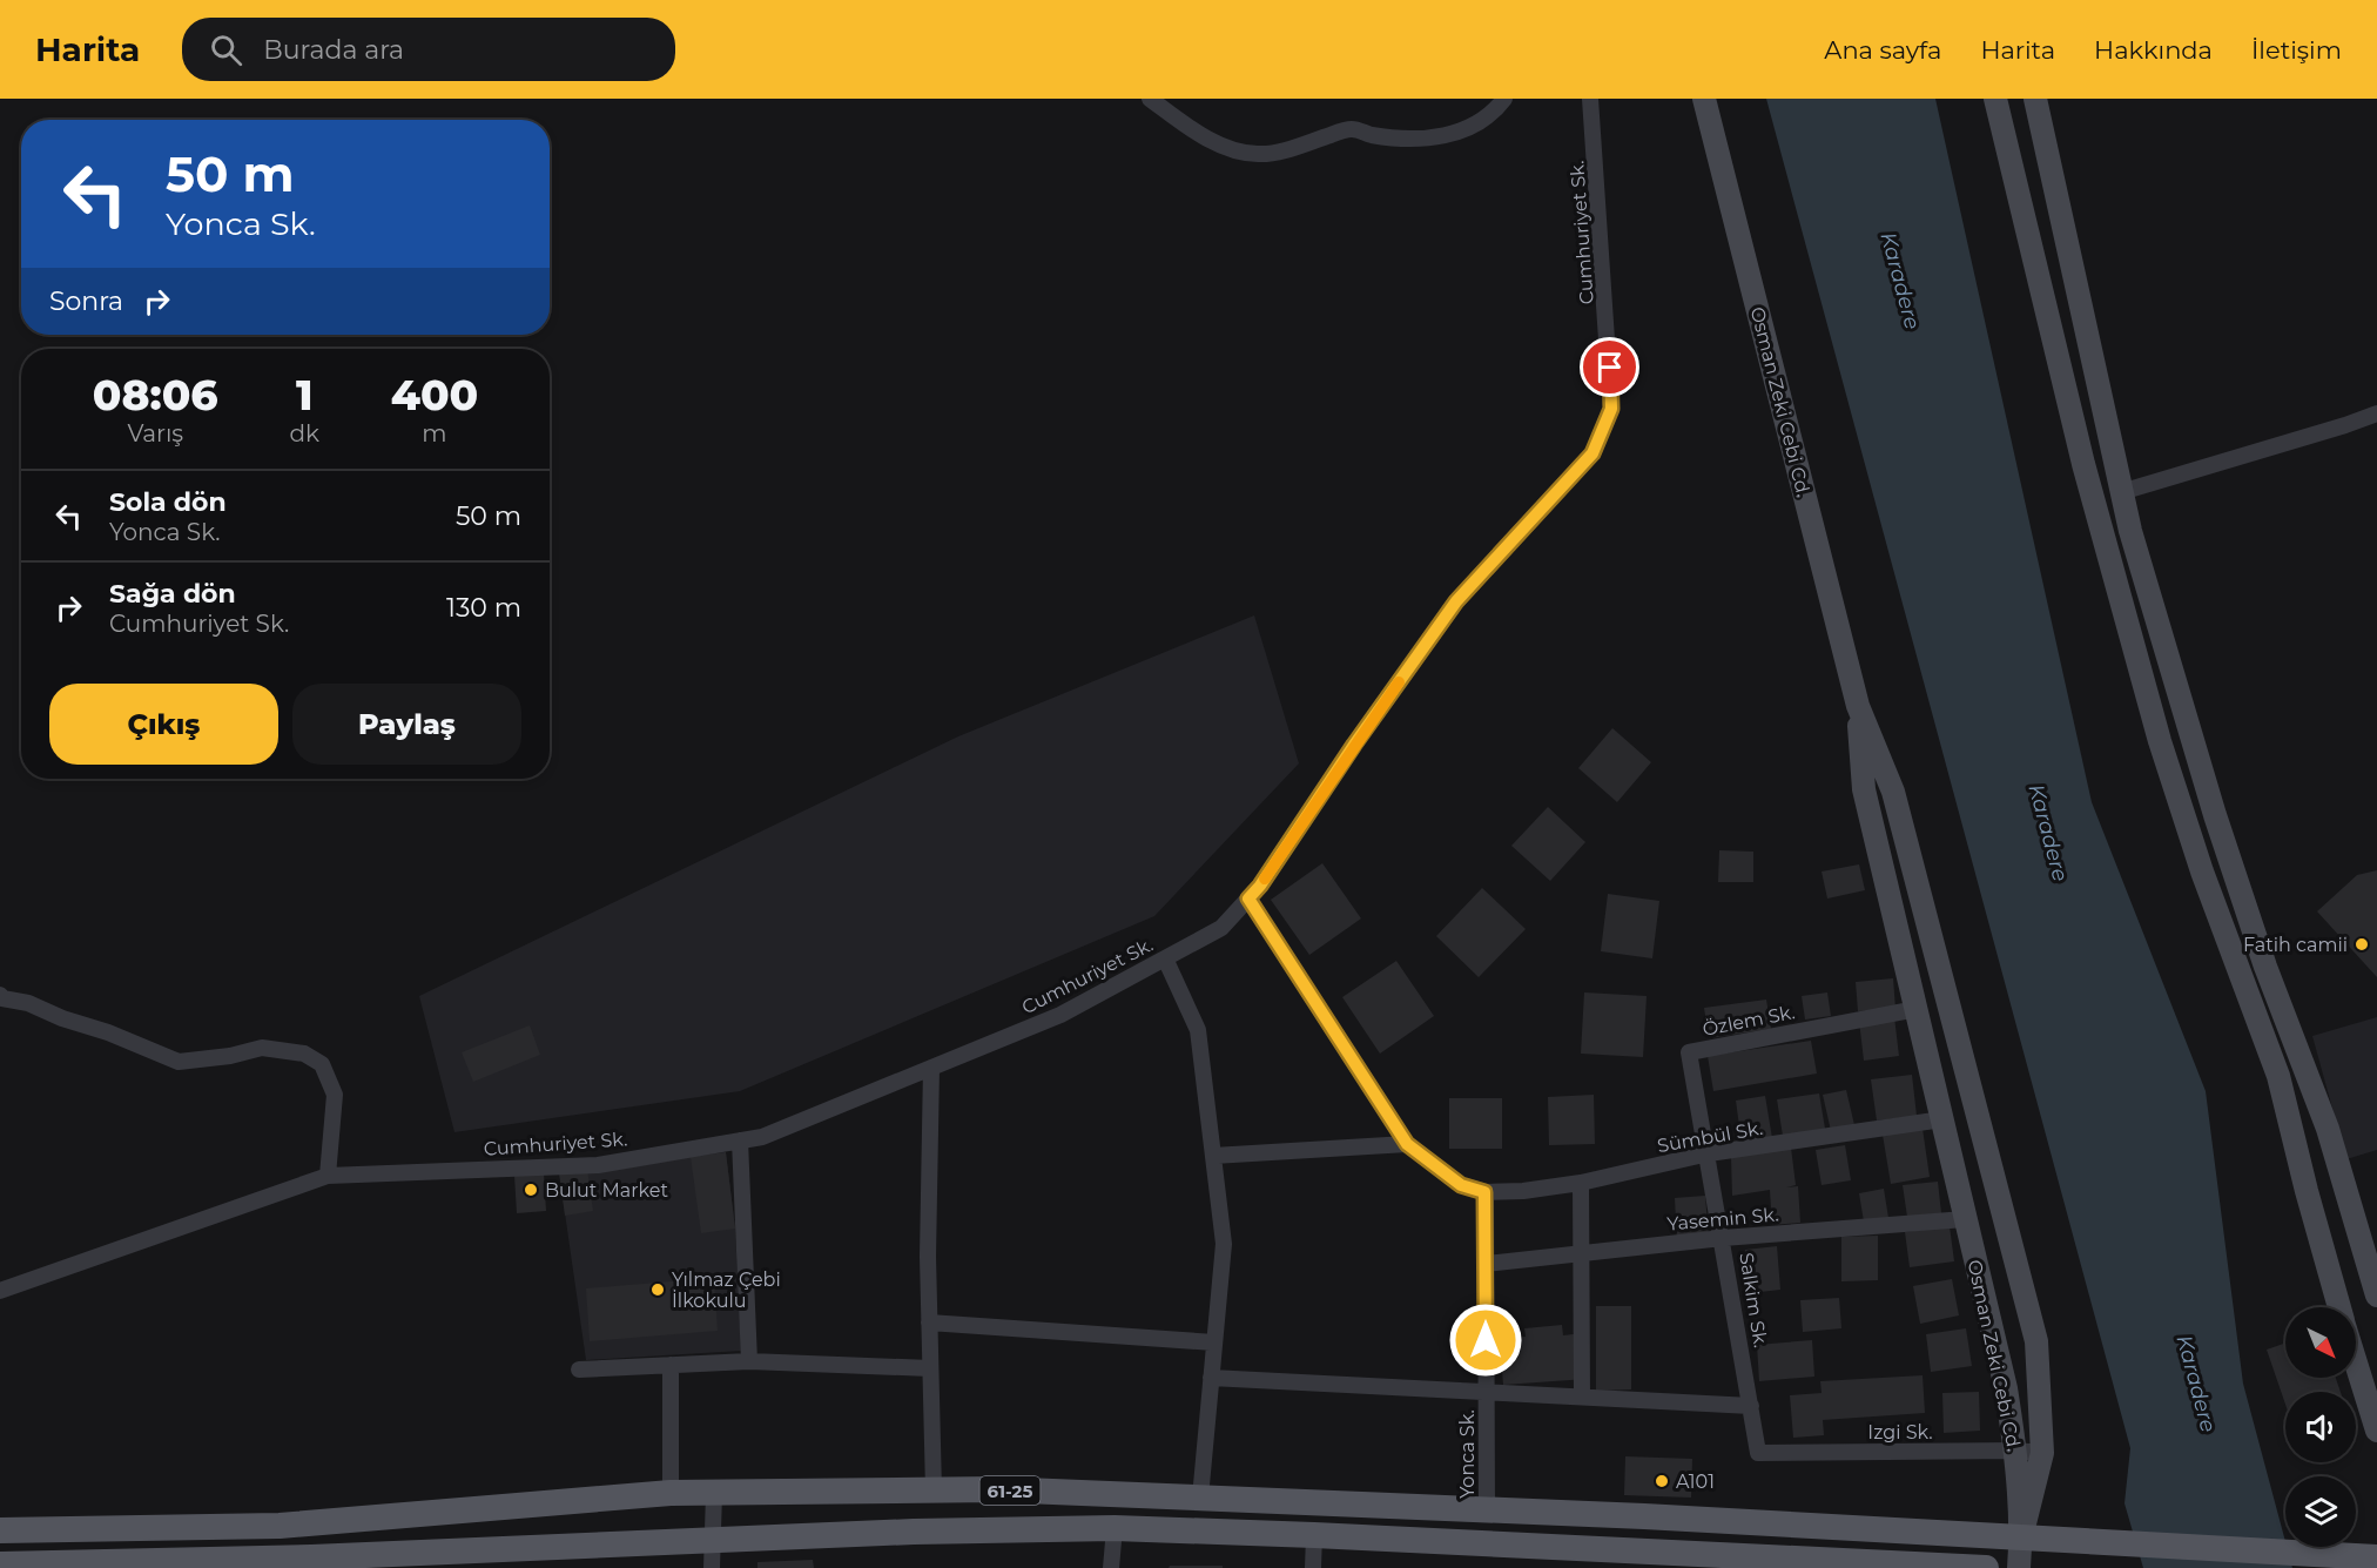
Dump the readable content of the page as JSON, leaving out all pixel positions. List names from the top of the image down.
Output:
{
  "streets": {
    "main road": ["Osman Zeki Cebi Cd.", "61-25"],
    "street": [
      "Cumhuriyet Sk.",
      "Özlem Sk.",
      "Sümbül Sk.",
      "Yasemin Sk.",
      "Salkim Sk.",
      "Izgi Sk.",
      "Yonca Sk."
    ]
  },
  "crossings": [
    ["Osman Zeki Cebi Cd.", "Özlem Sk."],
    ["Osman Zeki Cebi Cd.", "Sümbül Sk."],
    ["Osman Zeki Cebi Cd.", "Yasemin Sk."],
    ["Osman Zeki Cebi Cd.", "Izgi Sk."],
    ["Osman Zeki Cebi Cd.", "61-25"],
    ["Özlem Sk.", "Sümbül Sk."],
    ["Özlem Sk.", "Salkim Sk."],
    ["Sümbül Sk.", "Salkim Sk."],
    ["Sümbül Sk.", "Yonca Sk."],
    ["Yasemin Sk.", "Salkim Sk."],
    ["Yasemin Sk.", "Yonca Sk."],
    ["Salkim Sk.", "Izgi Sk."],
    ["Yonca Sk.", "61-25"]
  ],
  "water": ["Karadere"],
  "places": [
    "Fatih camii",
    "Bulut Market",
    "Yılmaz Çebi İlkokulu",
    "A101"
  ],
  "north": "bottom right",
  "page": {
    "header": "Harita",
    "search": "Burada ara",
    "nav": [
      "Ana sayfa",
      "Harita",
      "Hakkında",
      "İletişim"
    ],
    "turn": ["50 m", "Yonca Sk."],
    "then": "Sonra",
    "eta": [
      "08:06",
      "Varış",
      "1",
      "dk",
      "400",
      "m"
    ],
    "list": [
      {
        "name": "Sola dön",
        "note": "Yonca Sk.",
        "value": "50 m"
      },
      {
        "name": "Sağa dön",
        "note": "Cumhuriyet Sk.",
        "value": "130 m"
      }
    ],
    "buttons": ["Çıkış", "Paylaş"]
  }
}
